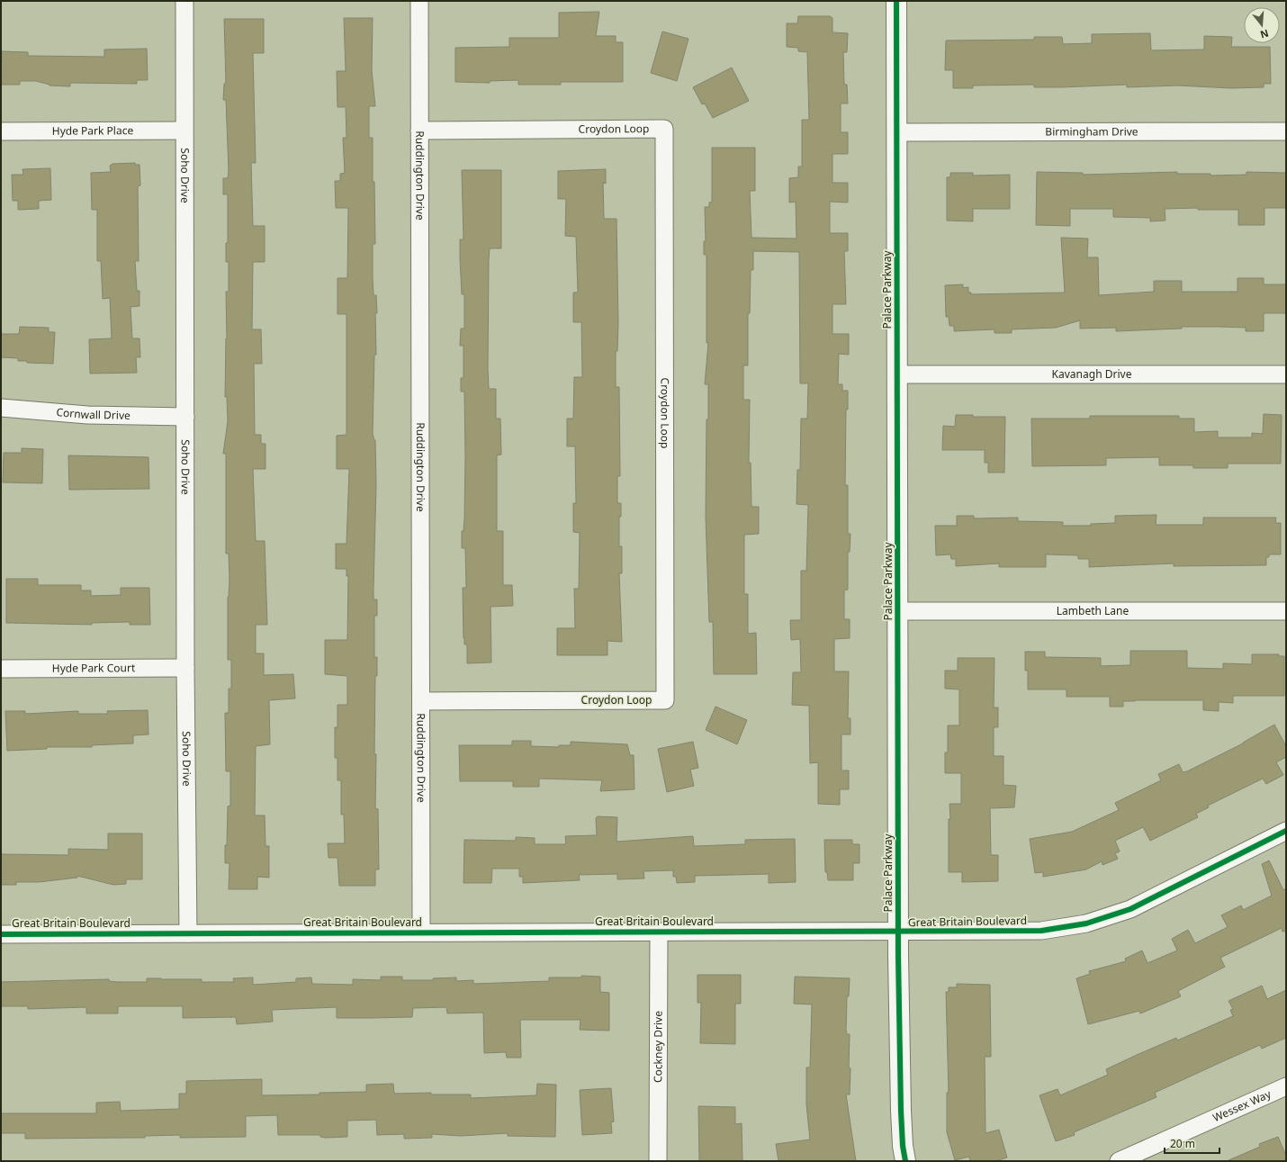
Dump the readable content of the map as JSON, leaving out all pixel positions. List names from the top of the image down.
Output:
{
  "streets": {
    "street": [
      "Croydon Loop",
      "Hyde Park Place",
      "Birmingham Drive",
      "Soho Drive",
      "Ruddington Drive",
      "Palace Parkway",
      "Kavanagh Drive",
      "Cornwall Drive",
      "Lambeth Lane",
      "Hyde Park Court",
      "Great Britain Boulevard",
      "Cockney Drive",
      "Wessex Way"
    ]
  },
  "crossings": [
    ["Croydon Loop", "Ruddington Drive"],
    ["Hyde Park Place", "Soho Drive"],
    ["Birmingham Drive", "Palace Parkway"],
    ["Soho Drive", "Cornwall Drive"],
    ["Soho Drive", "Hyde Park Court"],
    ["Soho Drive", "Great Britain Boulevard"],
    ["Ruddington Drive", "Great Britain Boulevard"],
    ["Palace Parkway", "Kavanagh Drive"],
    ["Palace Parkway", "Lambeth Lane"],
    ["Palace Parkway", "Great Britain Boulevard"],
    ["Great Britain Boulevard", "Cockney Drive"]
  ],
  "scale_bar": "20 m",
  "north": "bottom"
}
